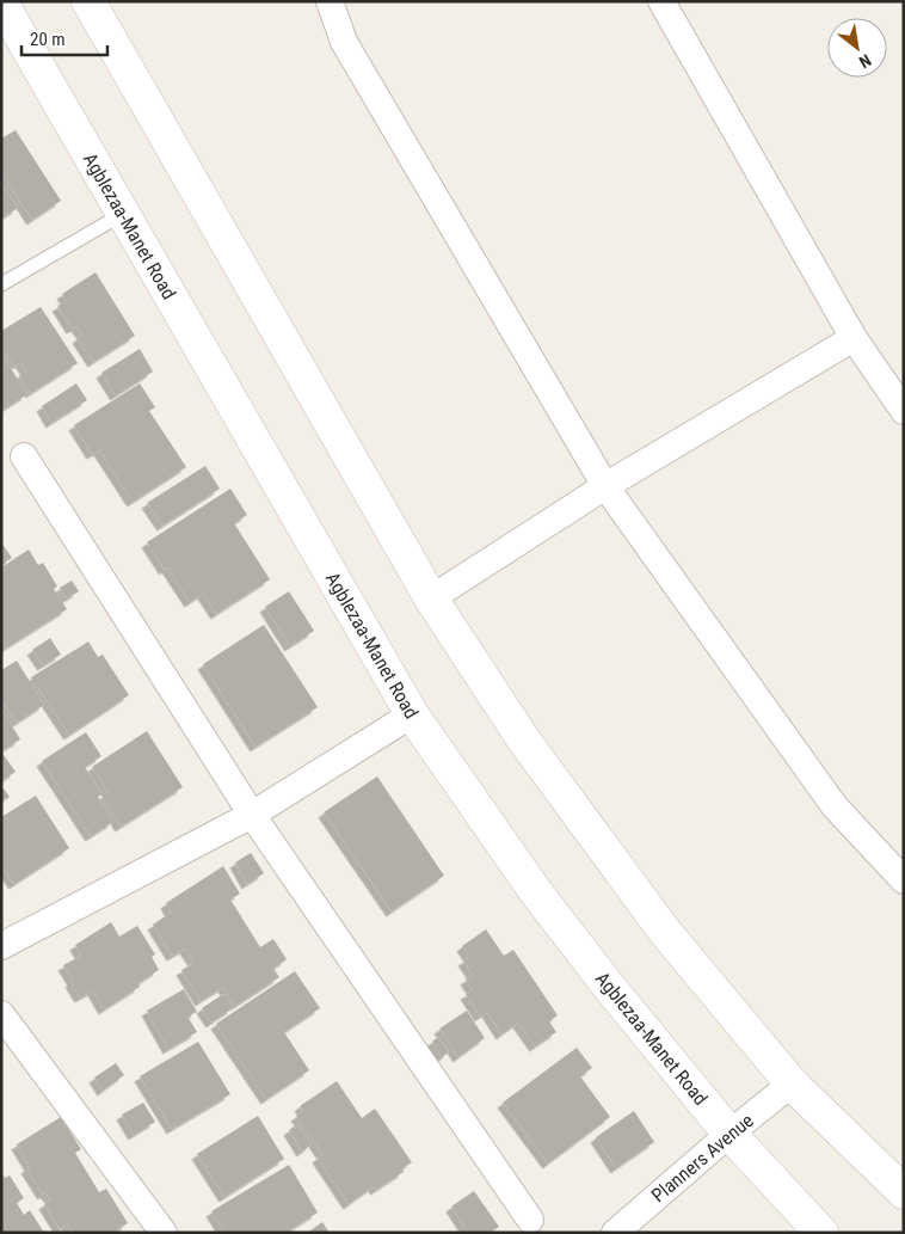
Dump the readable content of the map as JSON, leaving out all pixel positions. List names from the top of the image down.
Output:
{
  "streets": {
    "main road": ["Agblezaa-Manet Road"],
    "street": ["Planners Avenue"]
  },
  "crossings": [
    ["Agblezaa-Manet Road", "Planners Avenue"]
  ],
  "scale_bar": "20 m",
  "north": "bottom right"
}
